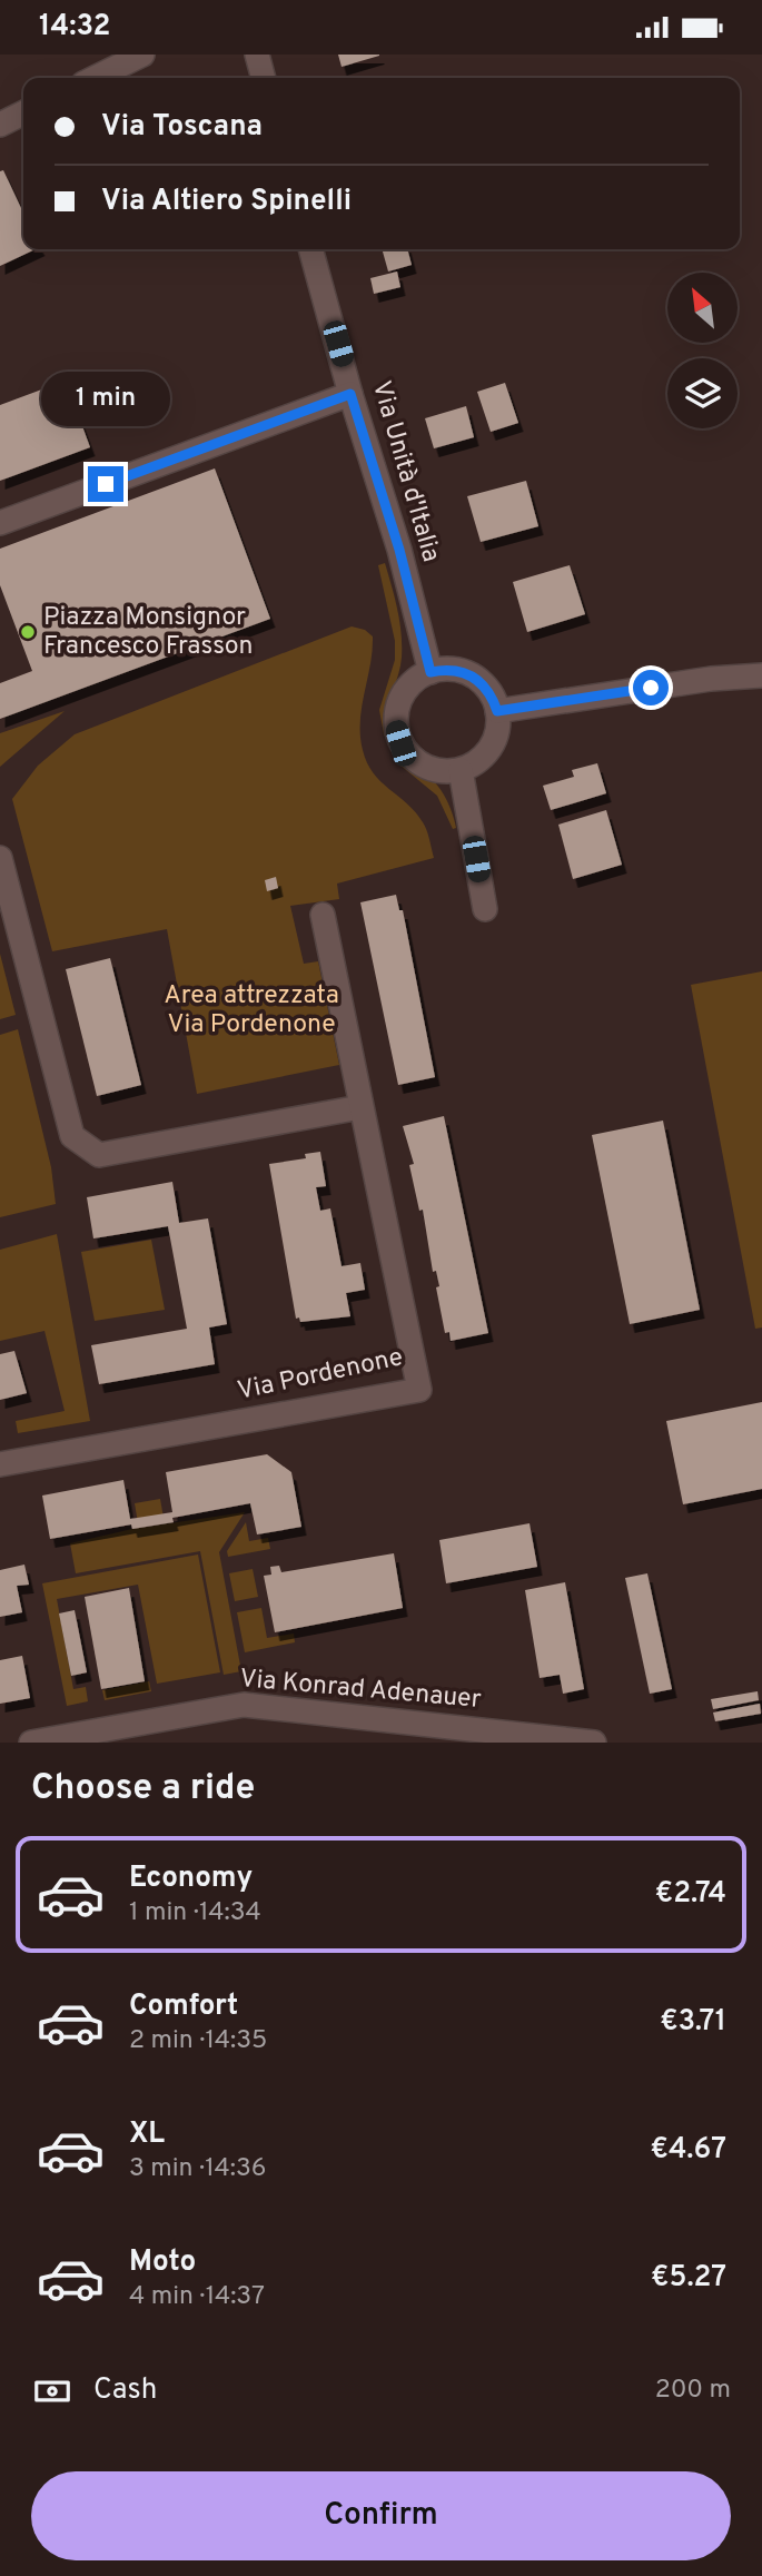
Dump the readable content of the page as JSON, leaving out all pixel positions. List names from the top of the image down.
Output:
{
  "streets": {
    "street": ["Via Unità d'Italia", "Via Pordenone", "Via Konrad Adenauer"]
  },
  "parks": ["Area attrezzata Via Pordenone"],
  "places": ["Piazza Monsignor Francesco Frasson"],
  "north": "top left",
  "page": {
    "status": "14:32",
    "banner": ["Via Toscana", "Via Altiero Spinelli"],
    "bubble": "1 min",
    "heading": "Choose a ride",
    "list": [
      {
        "name": "Economy",
        "note": "1 min · 14:34",
        "value": "€2.74"
      },
      {
        "name": "Comfort",
        "note": "2 min · 14:35",
        "value": "€3.71"
      },
      {
        "name": "XL",
        "note": "3 min · 14:36",
        "value": "€4.67"
      },
      {
        "name": "Moto",
        "note": "4 min · 14:37",
        "value": "€5.27"
      }
    ],
    "pay": ["Cash", "200 m"],
    "buttons": "Confirm"
  }
}
